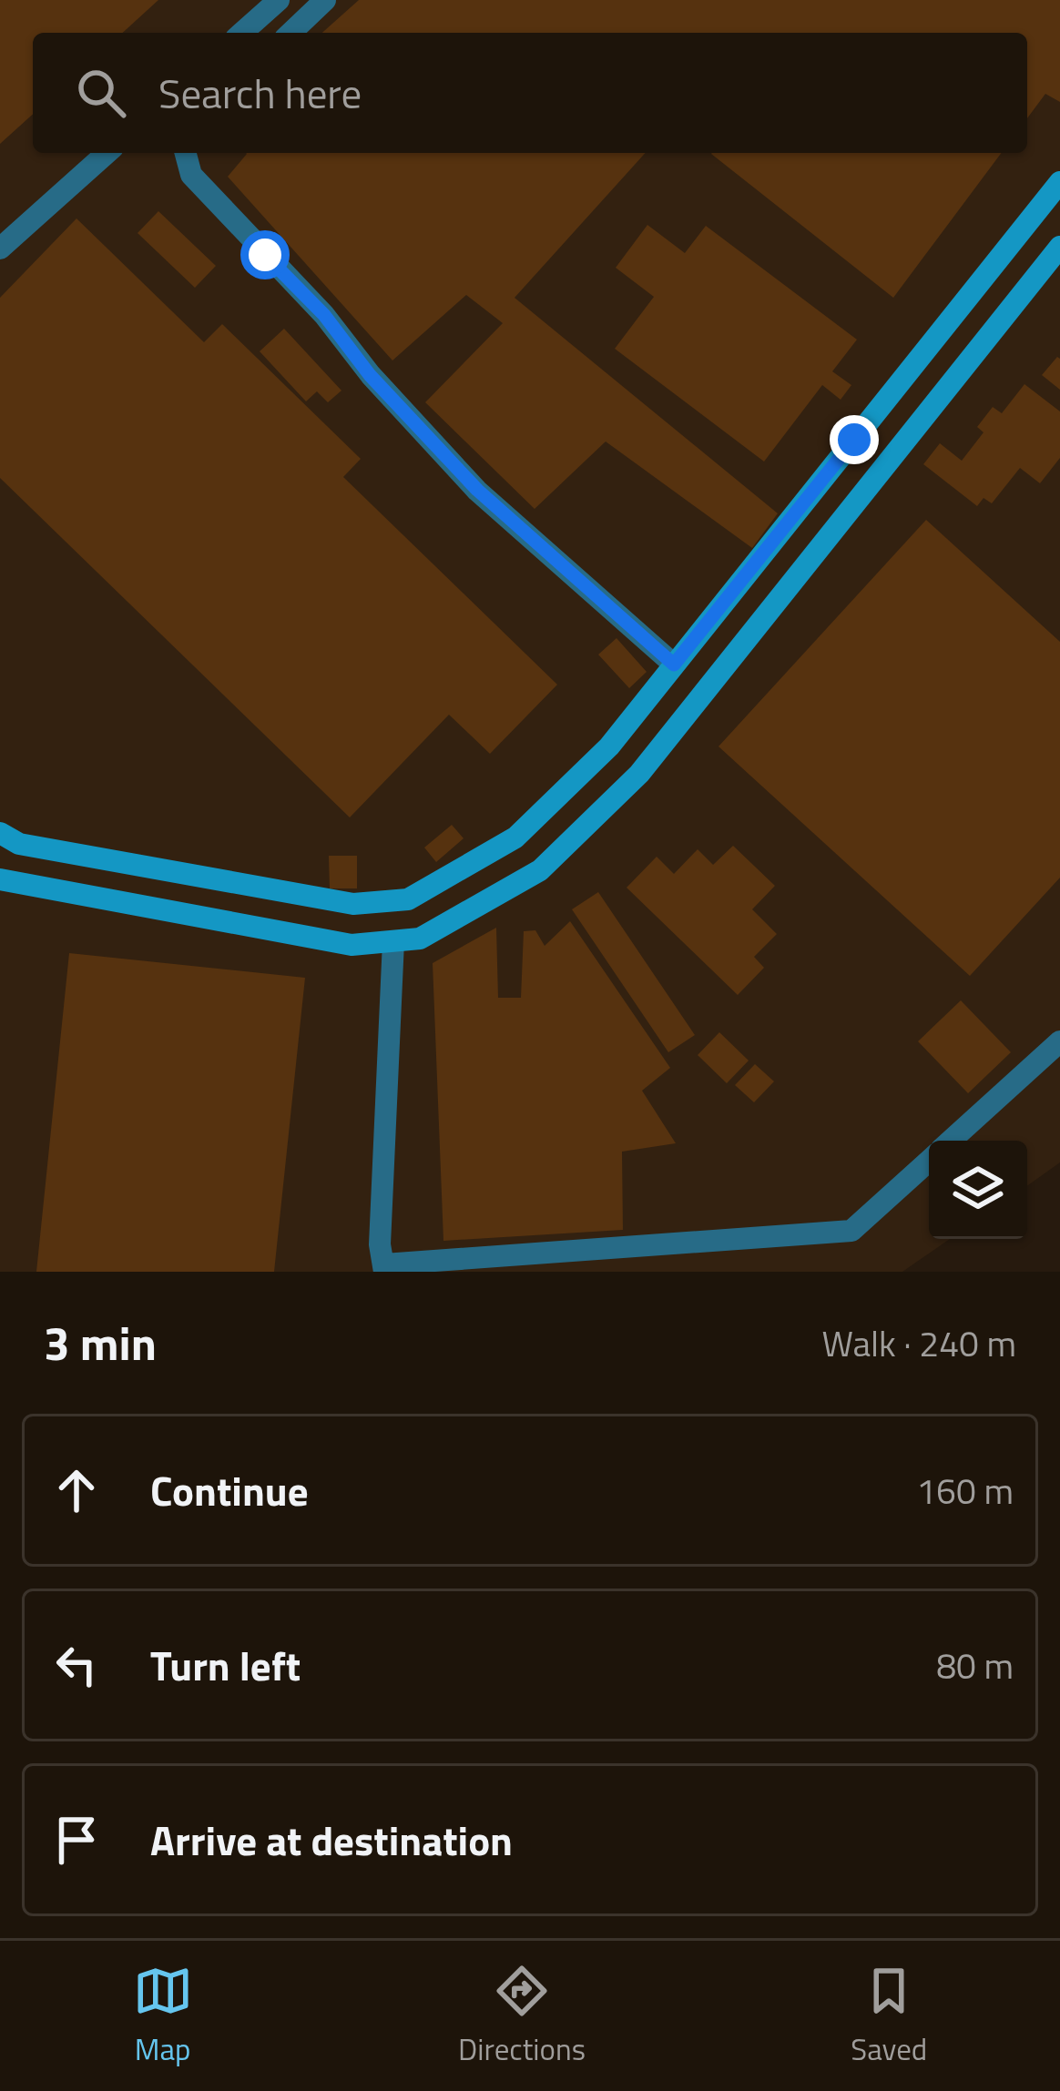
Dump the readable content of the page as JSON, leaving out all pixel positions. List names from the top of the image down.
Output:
{
  "page": {
    "search": "Search here",
    "heading": ["3 min", "Walk · 240 m"],
    "list": [
      ["Continue", "160 m"],
      ["Turn left", "80 m"],
      "Arrive at destination"
    ],
    "nav": ["Map", "Directions", "Saved"]
  }
}
